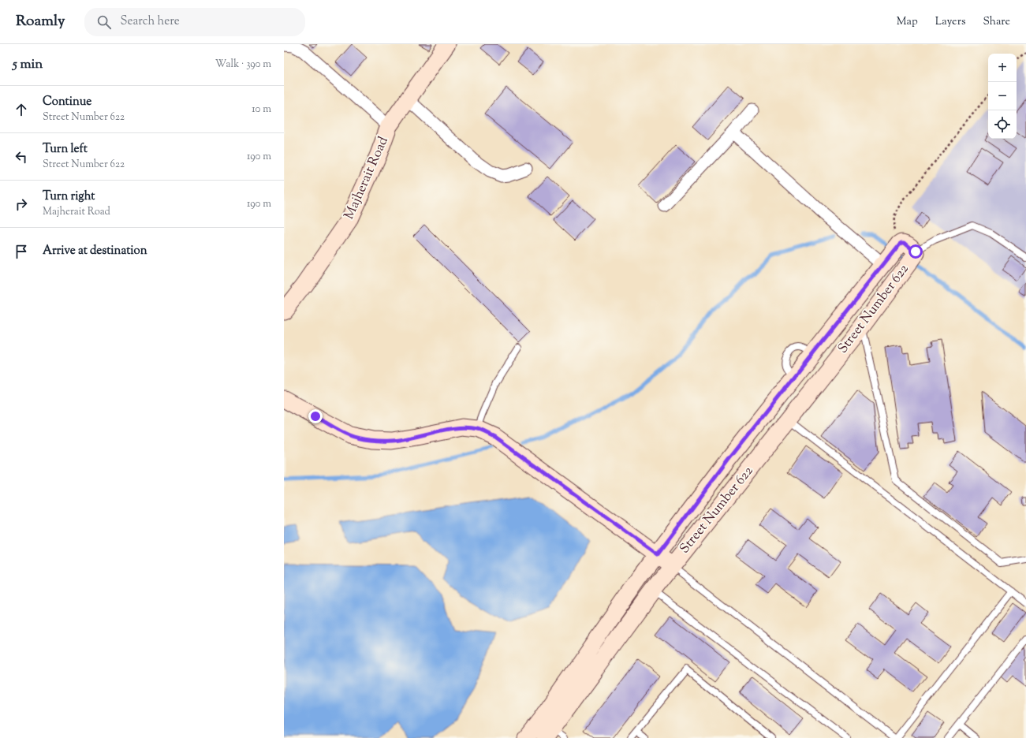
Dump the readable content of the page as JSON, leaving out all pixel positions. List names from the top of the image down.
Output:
{
  "streets": {
    "street": ["Majherait Road", "Street Number 622"]
  },
  "page": {
    "header": "Roamly",
    "search": "Search here",
    "nav": ["Map", "Layers", "Share"],
    "heading": ["5 min", "Walk · 390 m"],
    "map_buttons": ["+", "−"],
    "list": [
      ["Continue", "Street Number 622", "10 m"],
      ["Turn left", "Street Number 622", "190 m"],
      ["Turn right", "Majherait Road", "190 m"],
      "Arrive at destination"
    ]
  }
}
